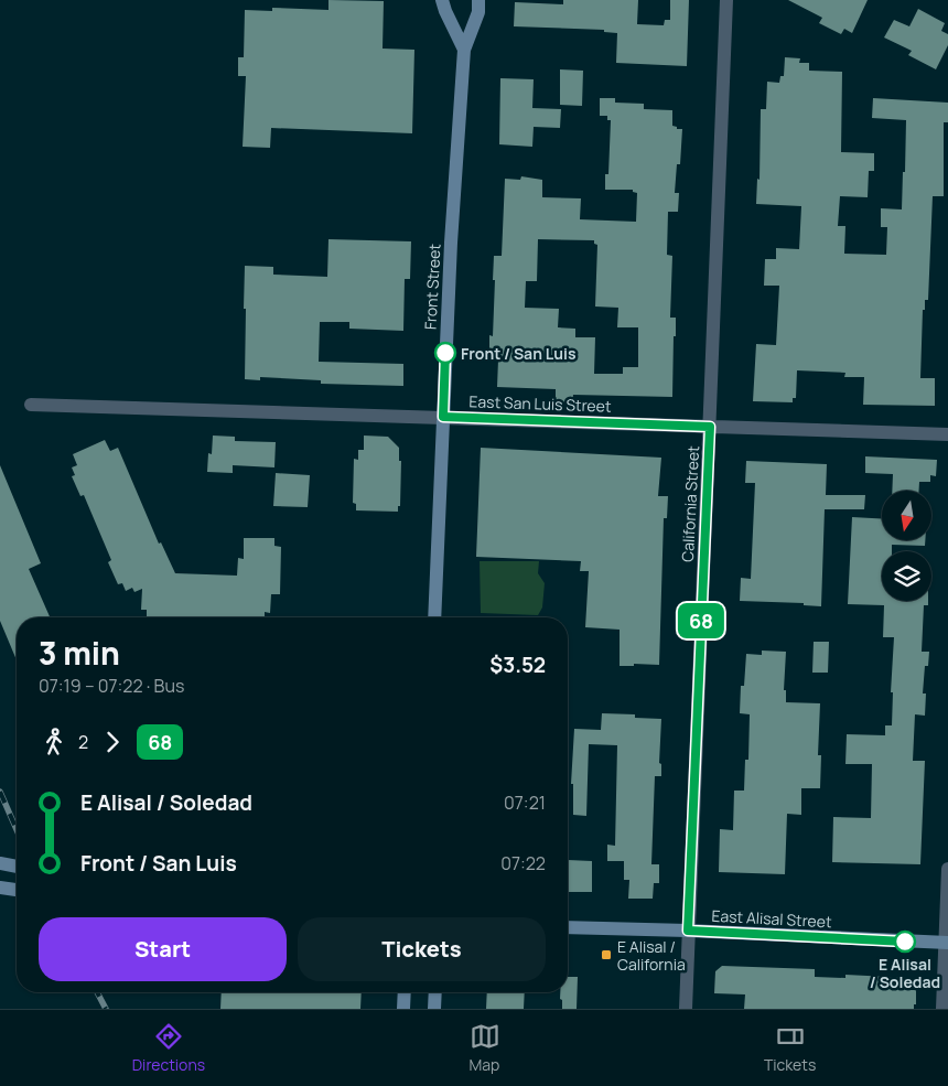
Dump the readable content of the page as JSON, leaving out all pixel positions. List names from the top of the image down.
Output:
{
  "streets": {
    "main road": ["Front Street", "East Alisal Street"],
    "street": ["East San Luis Street", "California Street"]
  },
  "crossings": [
    ["Front Street", "East San Luis Street"],
    ["East San Luis Street", "California Street"],
    ["California Street", "East Alisal Street"]
  ],
  "places": {
    "other": ["Front / San Luis", "E Alisal / Soledad"],
    "transit": ["E Alisal / California"]
  },
  "lines": ["bus line 68"],
  "north": "bottom",
  "page": {
    "on_map": "68",
    "heading": ["3 min", "07:19 – 07:22 · Bus", "$3.52"],
    "legs": ["2", "68"],
    "list": [
      {
        "name": "E Alisal / Soledad",
        "value": "07:21"
      },
      {
        "name": "Front / San Luis",
        "value": "07:22"
      }
    ],
    "buttons": ["Start", "Tickets"],
    "tabs": ["Directions", "Map", "Tickets"]
  }
}
